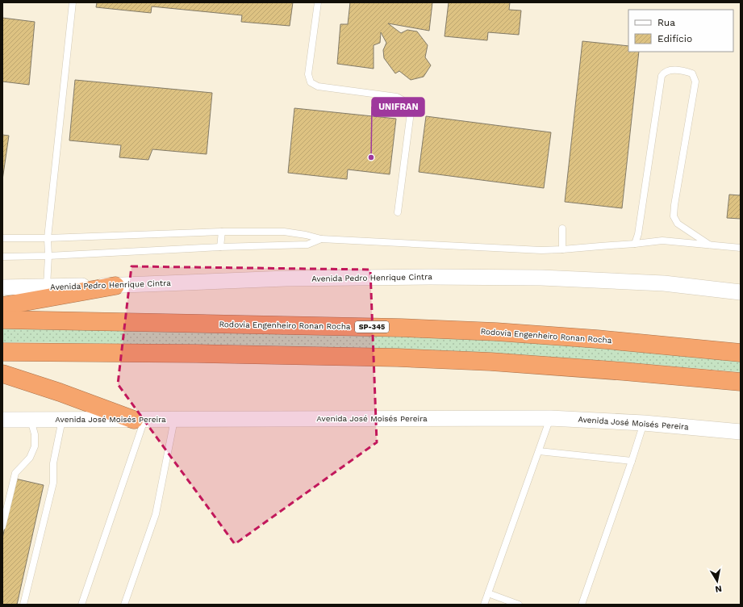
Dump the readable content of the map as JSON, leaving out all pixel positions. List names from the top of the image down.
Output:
{
  "streets": {
    "highway": ["Rodovia Engenheiro Ronan Rocha", "SP-345"],
    "street": ["Avenida Pedro Henrique Cintra", "Avenida José Moisés Pereira"]
  },
  "places": ["UNIFRAN"],
  "legend": ["Rua", "Edifício"],
  "north": "bottom"
}
